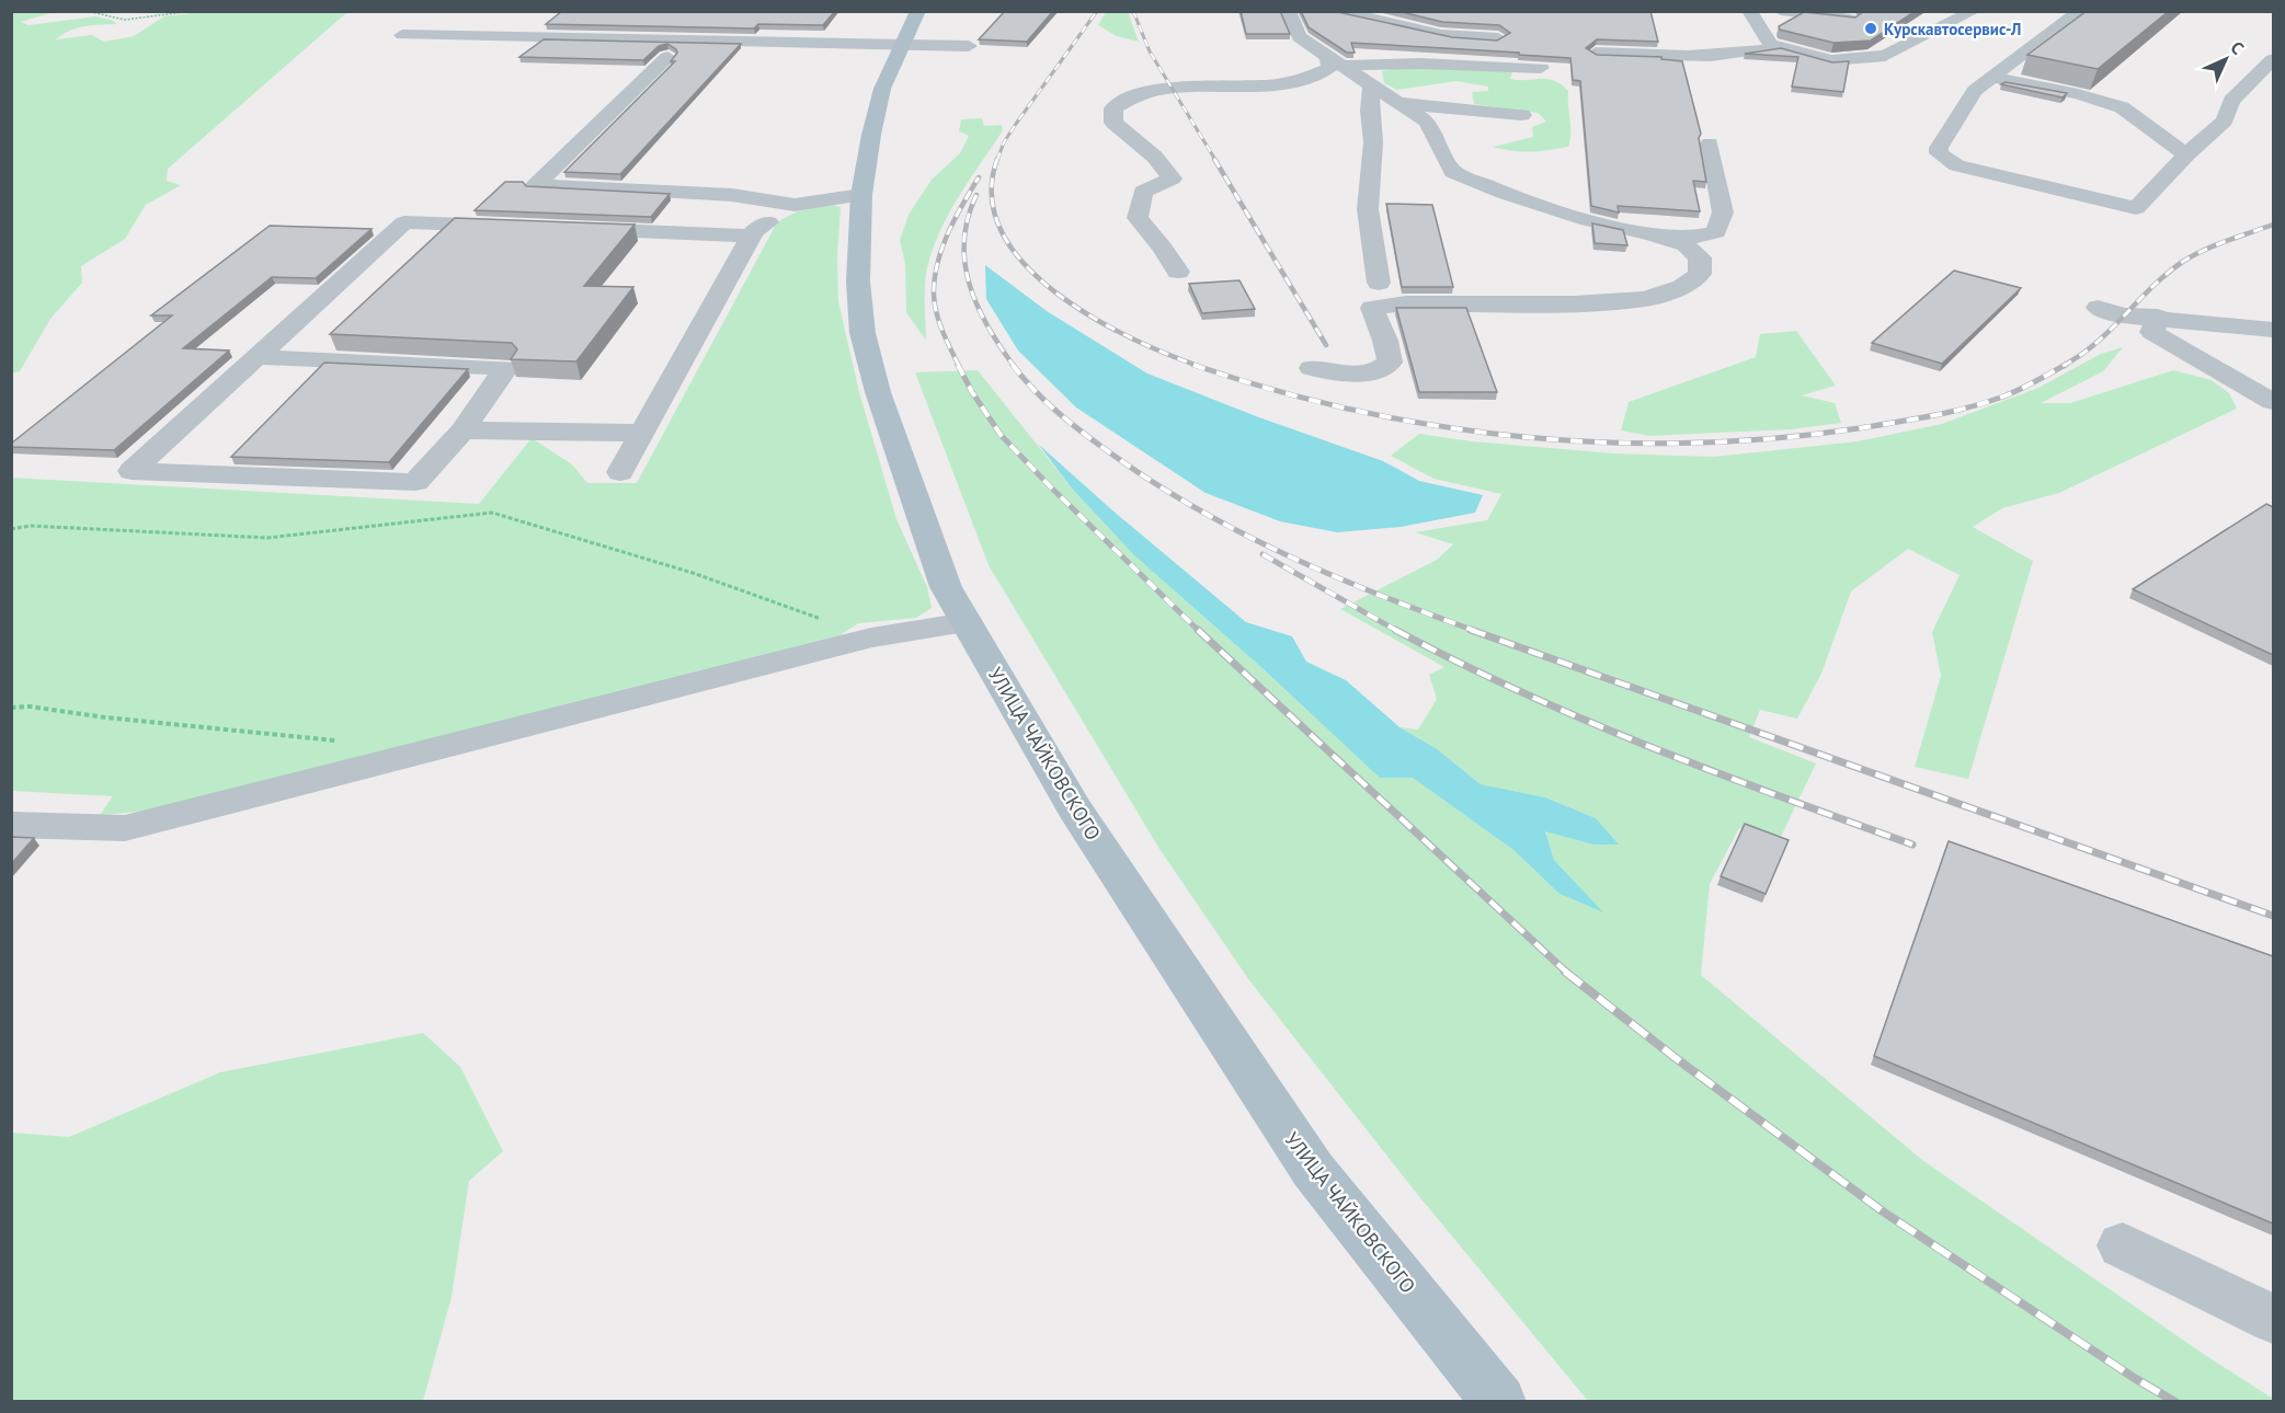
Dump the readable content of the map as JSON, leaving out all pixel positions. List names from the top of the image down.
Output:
{
  "streets": {
    "main road": ["УЛИЦА ЧАЙКОВСКОГО"]
  },
  "places": ["Курскавтосервис-Л"],
  "north": "top right"
}
